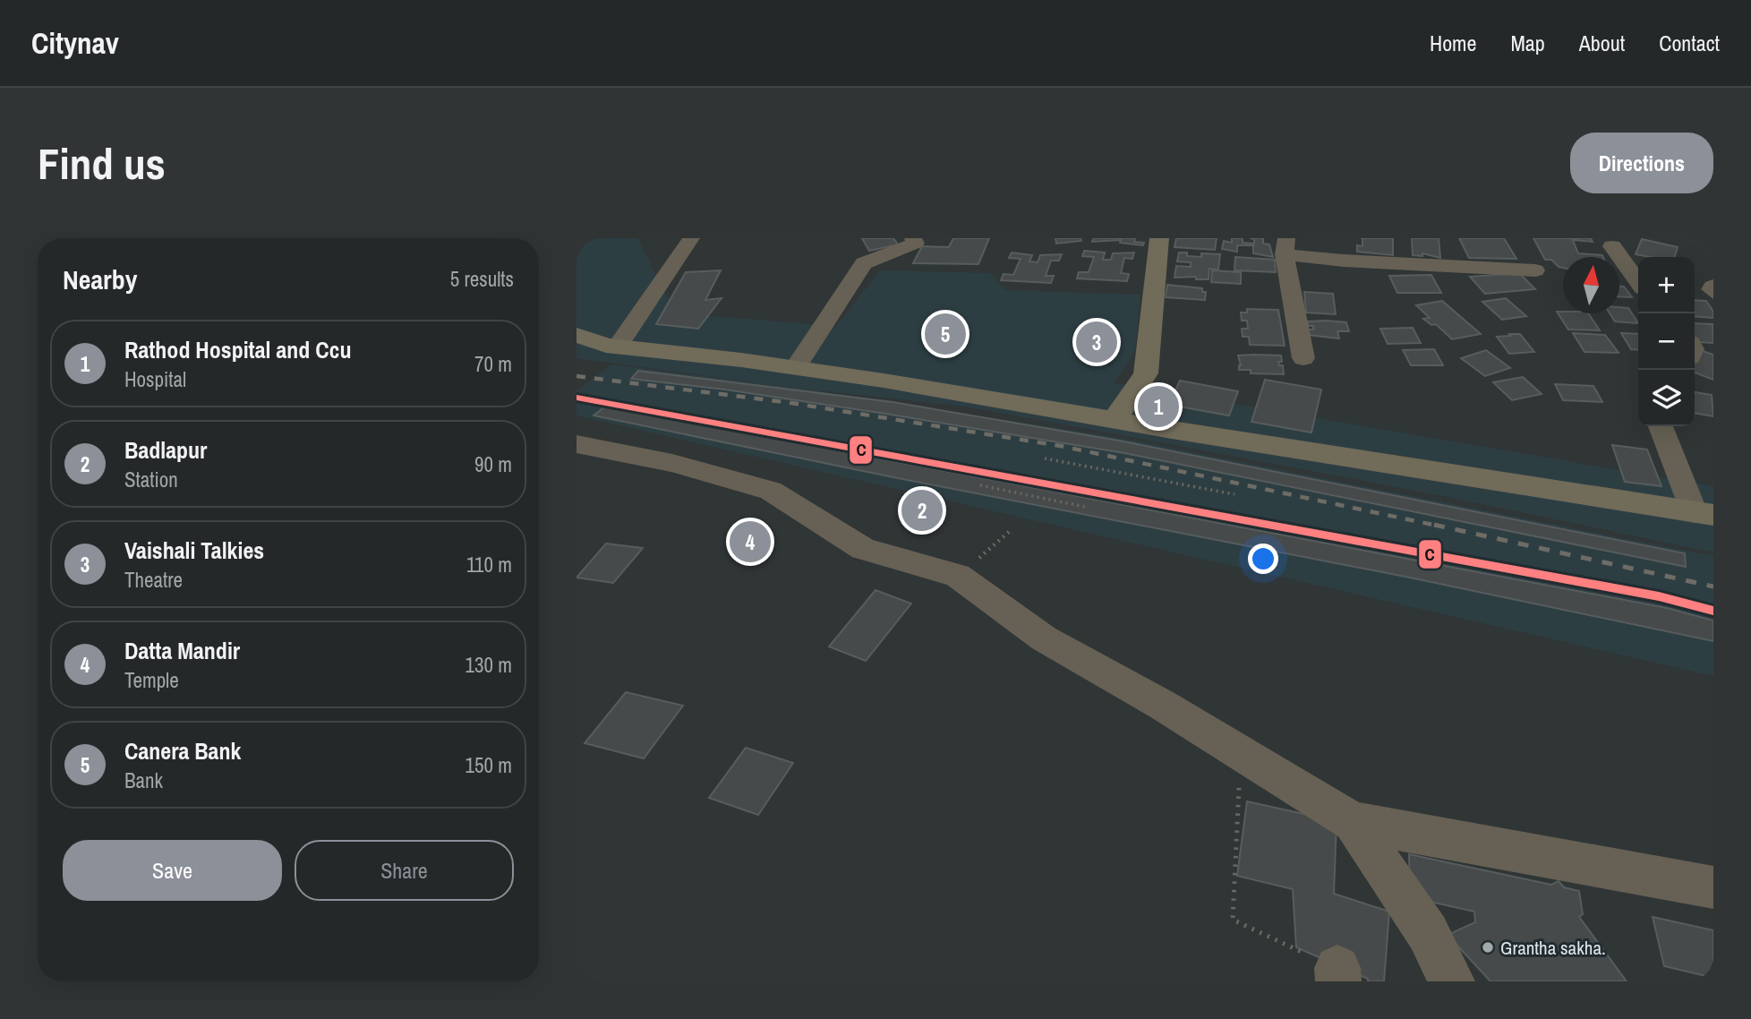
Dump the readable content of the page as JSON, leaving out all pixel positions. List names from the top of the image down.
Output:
{
  "places": ["Grantha sakha."],
  "lines": ["transit line C"],
  "north": "top",
  "page": {
    "header": "Citynav",
    "nav": [
      "Home",
      "Map",
      "About",
      "Contact"
    ],
    "buttons": [
      "Directions",
      ["Save", "Share"]
    ],
    "title": "Find us",
    "heading": ["Nearby", "5 results"],
    "map_buttons": ["+", "−"],
    "pins": [
      "5",
      "3",
      "1",
      "2",
      "4"
    ],
    "list": [
      {
        "mark": "1",
        "name": "Rathod Hospital and Ccu",
        "note": "Hospital",
        "value": "70 m"
      },
      {
        "mark": "2",
        "name": "Badlapur",
        "note": "Station",
        "value": "90 m"
      },
      {
        "mark": "3",
        "name": "Vaishali Talkies",
        "note": "Theatre",
        "value": "110 m"
      },
      {
        "mark": "4",
        "name": "Datta Mandir",
        "note": "Temple",
        "value": "130 m"
      },
      {
        "mark": "5",
        "name": "Canera Bank",
        "note": "Bank",
        "value": "150 m"
      }
    ]
  }
}
